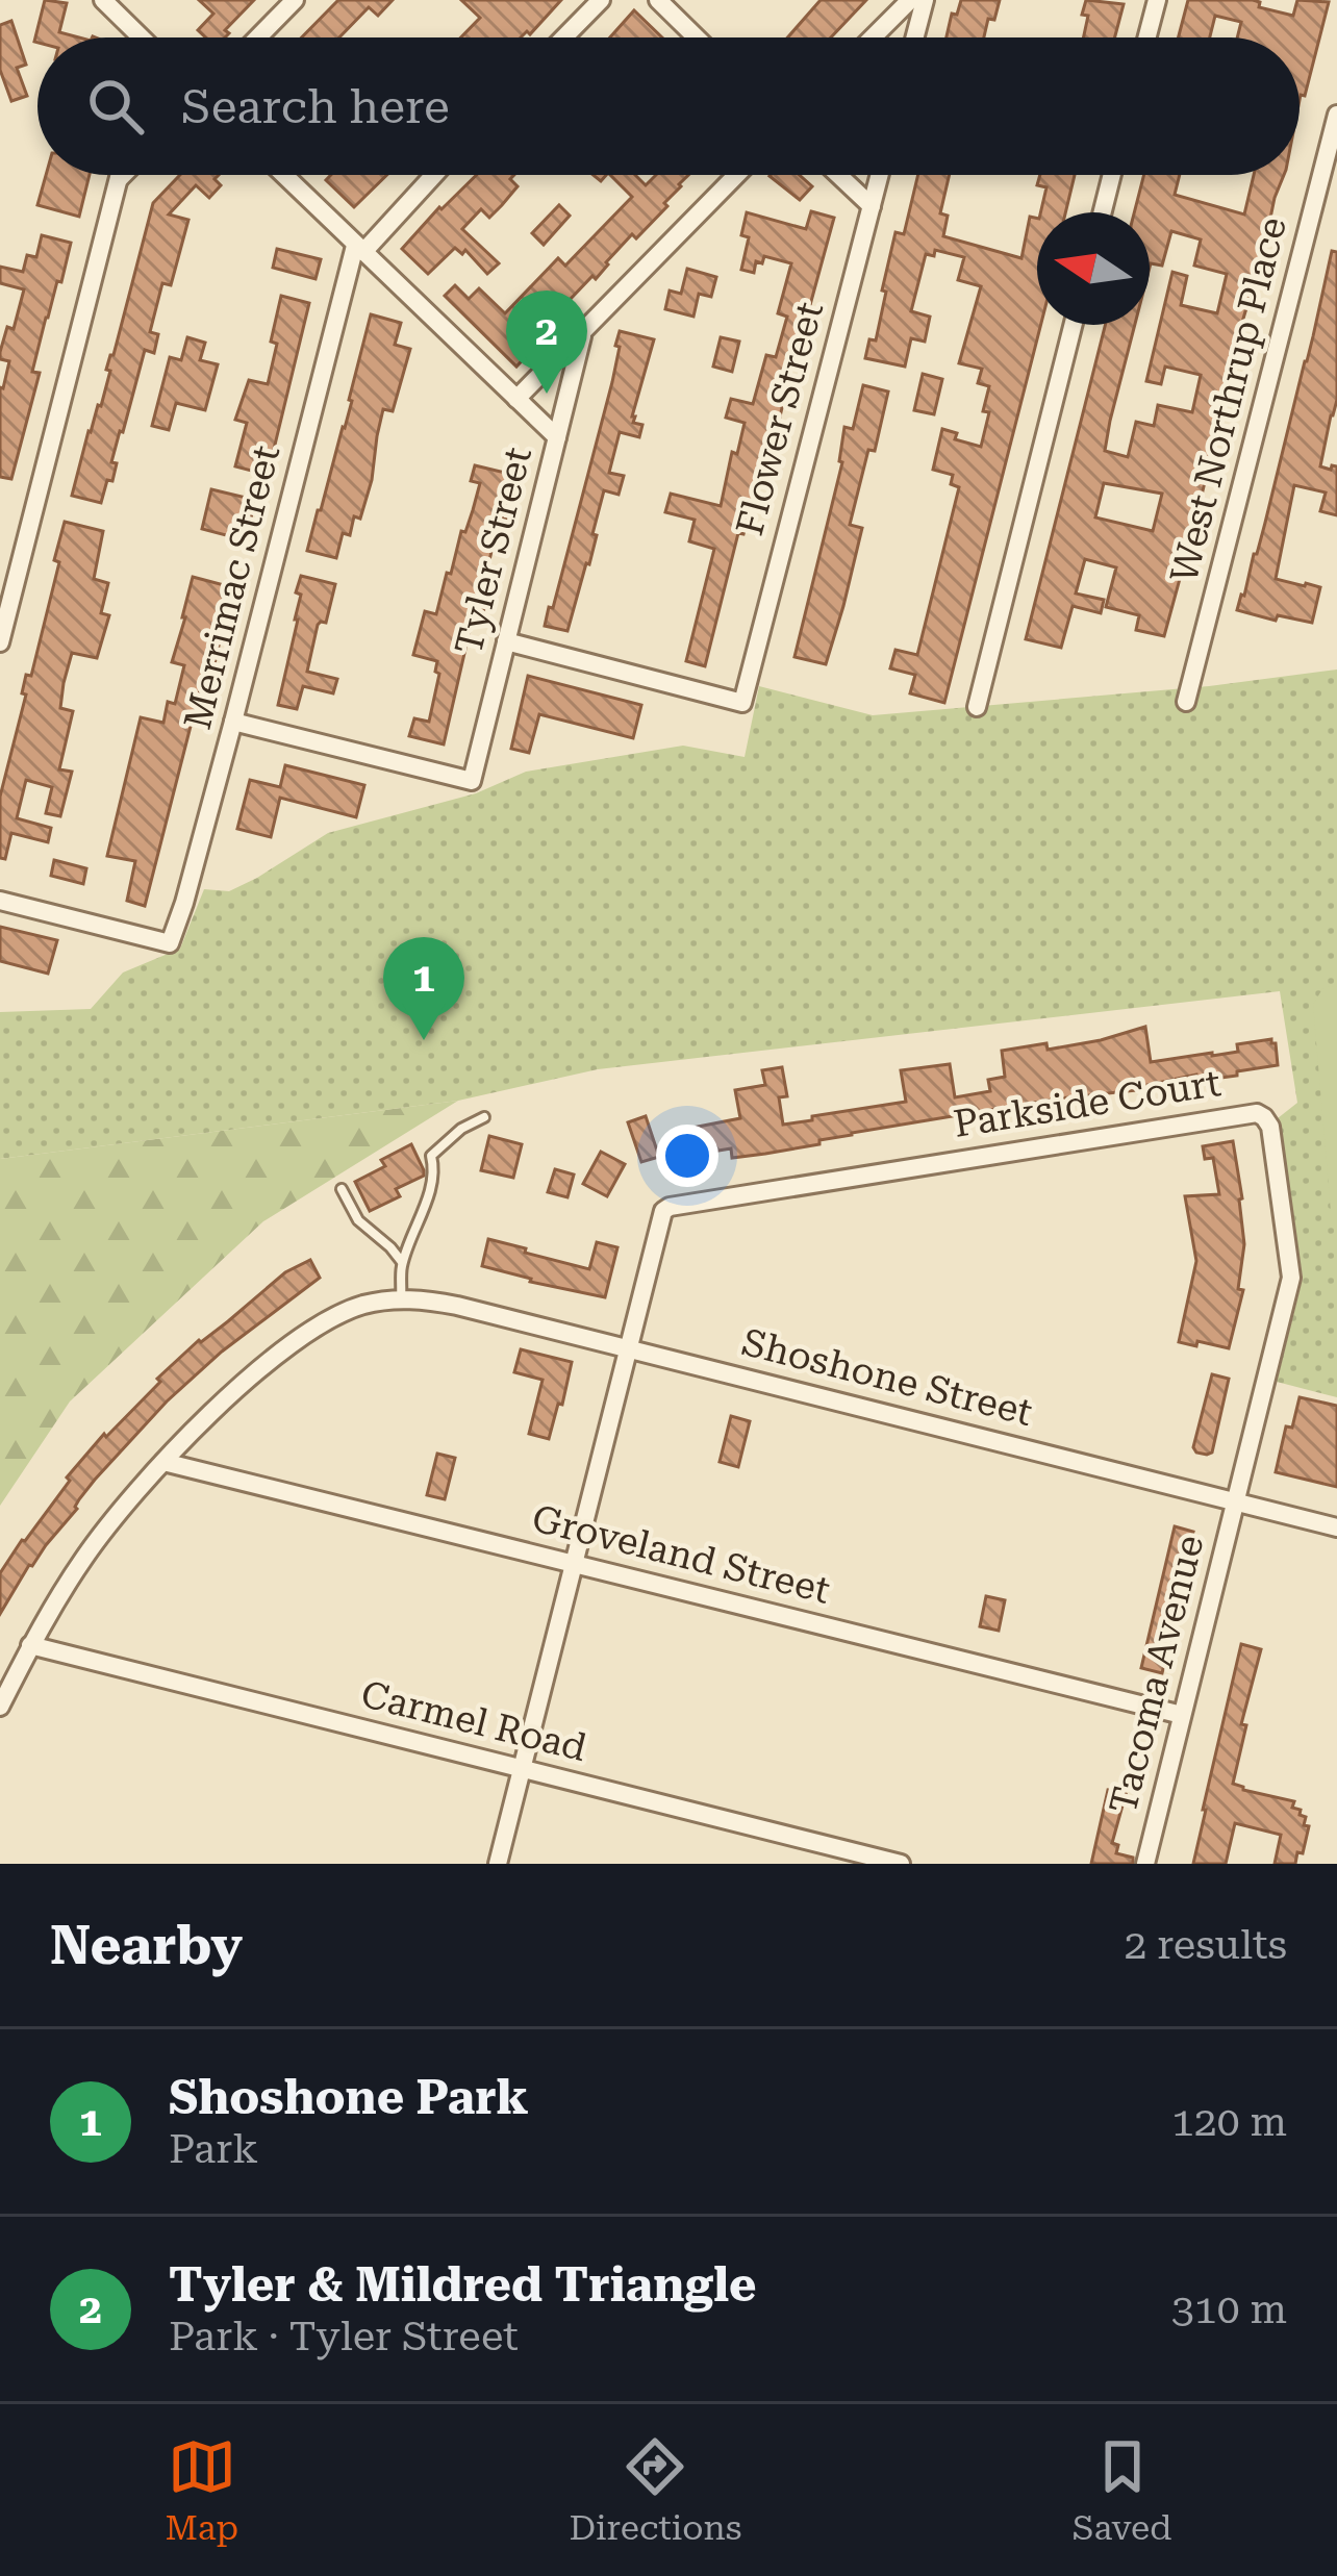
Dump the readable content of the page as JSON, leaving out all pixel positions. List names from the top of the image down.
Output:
{
  "streets": {
    "street": [
      "West Northrup Place",
      "Flower Street",
      "Tyler Street",
      "Merrimac Street",
      "Parkside Court",
      "Shoshone Street",
      "Groveland Street",
      "Tacoma Avenue",
      "Carmel Road"
    ]
  },
  "crossings": [
    ["Flower Street", "Tyler Street"],
    ["Tyler Street", "Merrimac Street"],
    ["Parkside Court", "Shoshone Street"],
    ["Parkside Court", "Tacoma Avenue"],
    ["Shoshone Street", "Tacoma Avenue"],
    ["Groveland Street", "Tacoma Avenue"]
  ],
  "north": "left",
  "page": {
    "search": "Search here",
    "pins": ["2", "1"],
    "heading": ["Nearby", "2 results"],
    "list": [
      {
        "mark": "1",
        "name": "Shoshone Park",
        "note": "Park",
        "value": "120 m"
      },
      {
        "mark": "2",
        "name": "Tyler & Mildred Triangle",
        "note": "Park · Tyler Street",
        "value": "310 m"
      }
    ],
    "nav": ["Map", "Directions", "Saved"]
  }
}
